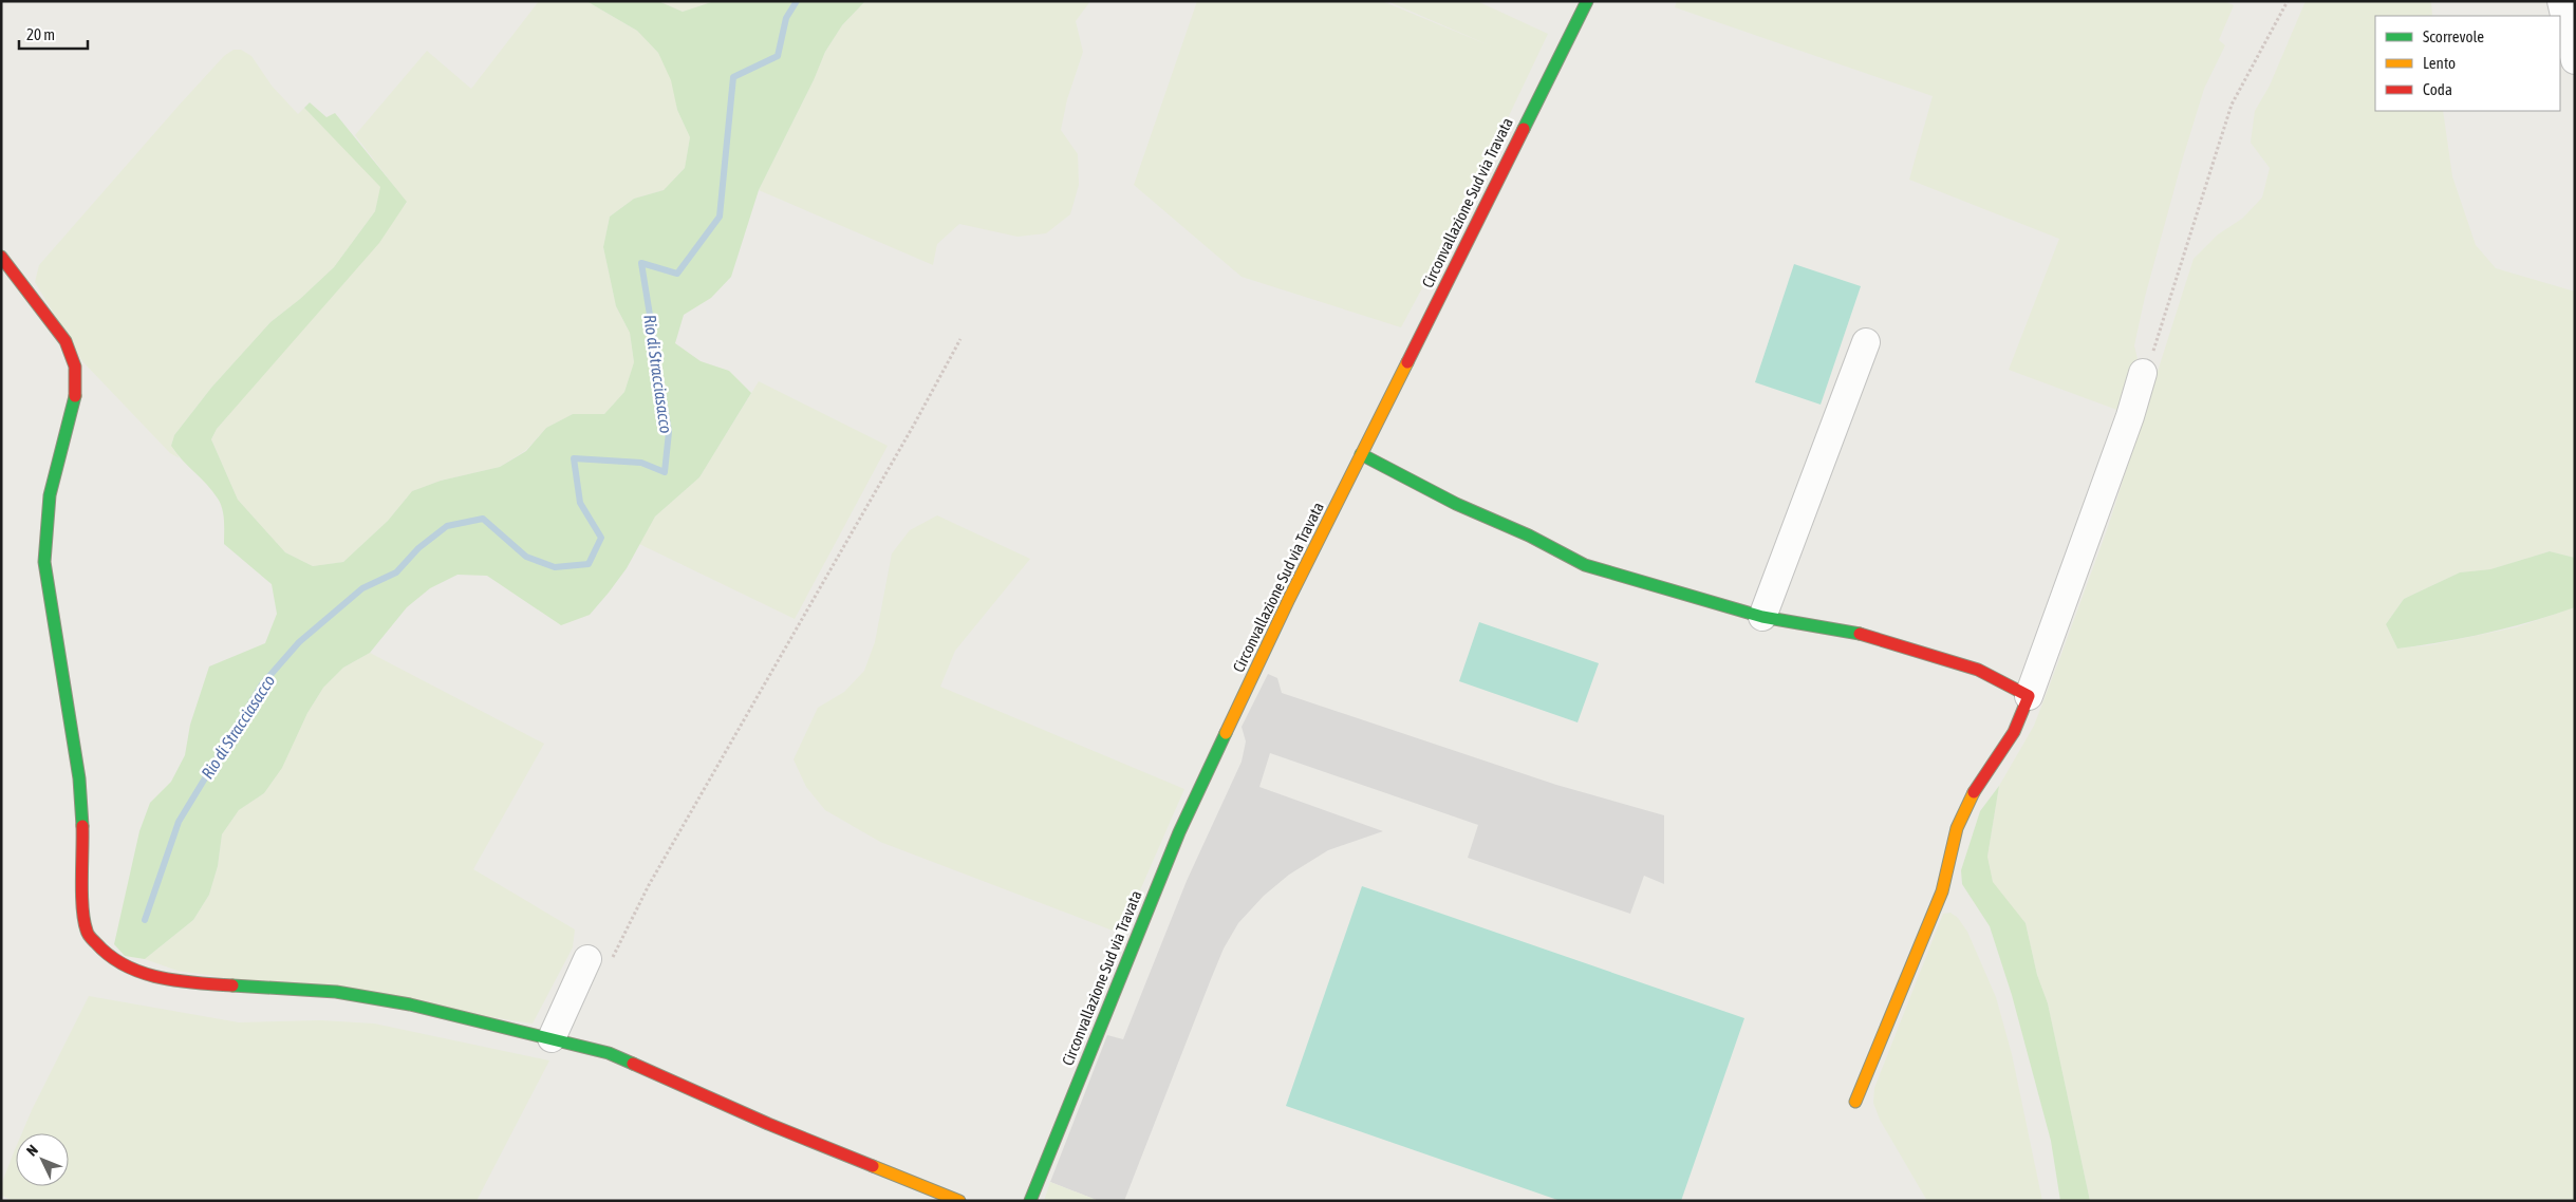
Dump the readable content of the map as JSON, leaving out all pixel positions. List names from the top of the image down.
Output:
{
  "streets": {
    "street": ["Circonvallazione Sud via Travata"]
  },
  "water": ["Rio di Stracciasacco"],
  "legend": ["Scorrevole", "Lento", "Coda"],
  "scale_bar": "20 m",
  "north": "top left"
}
